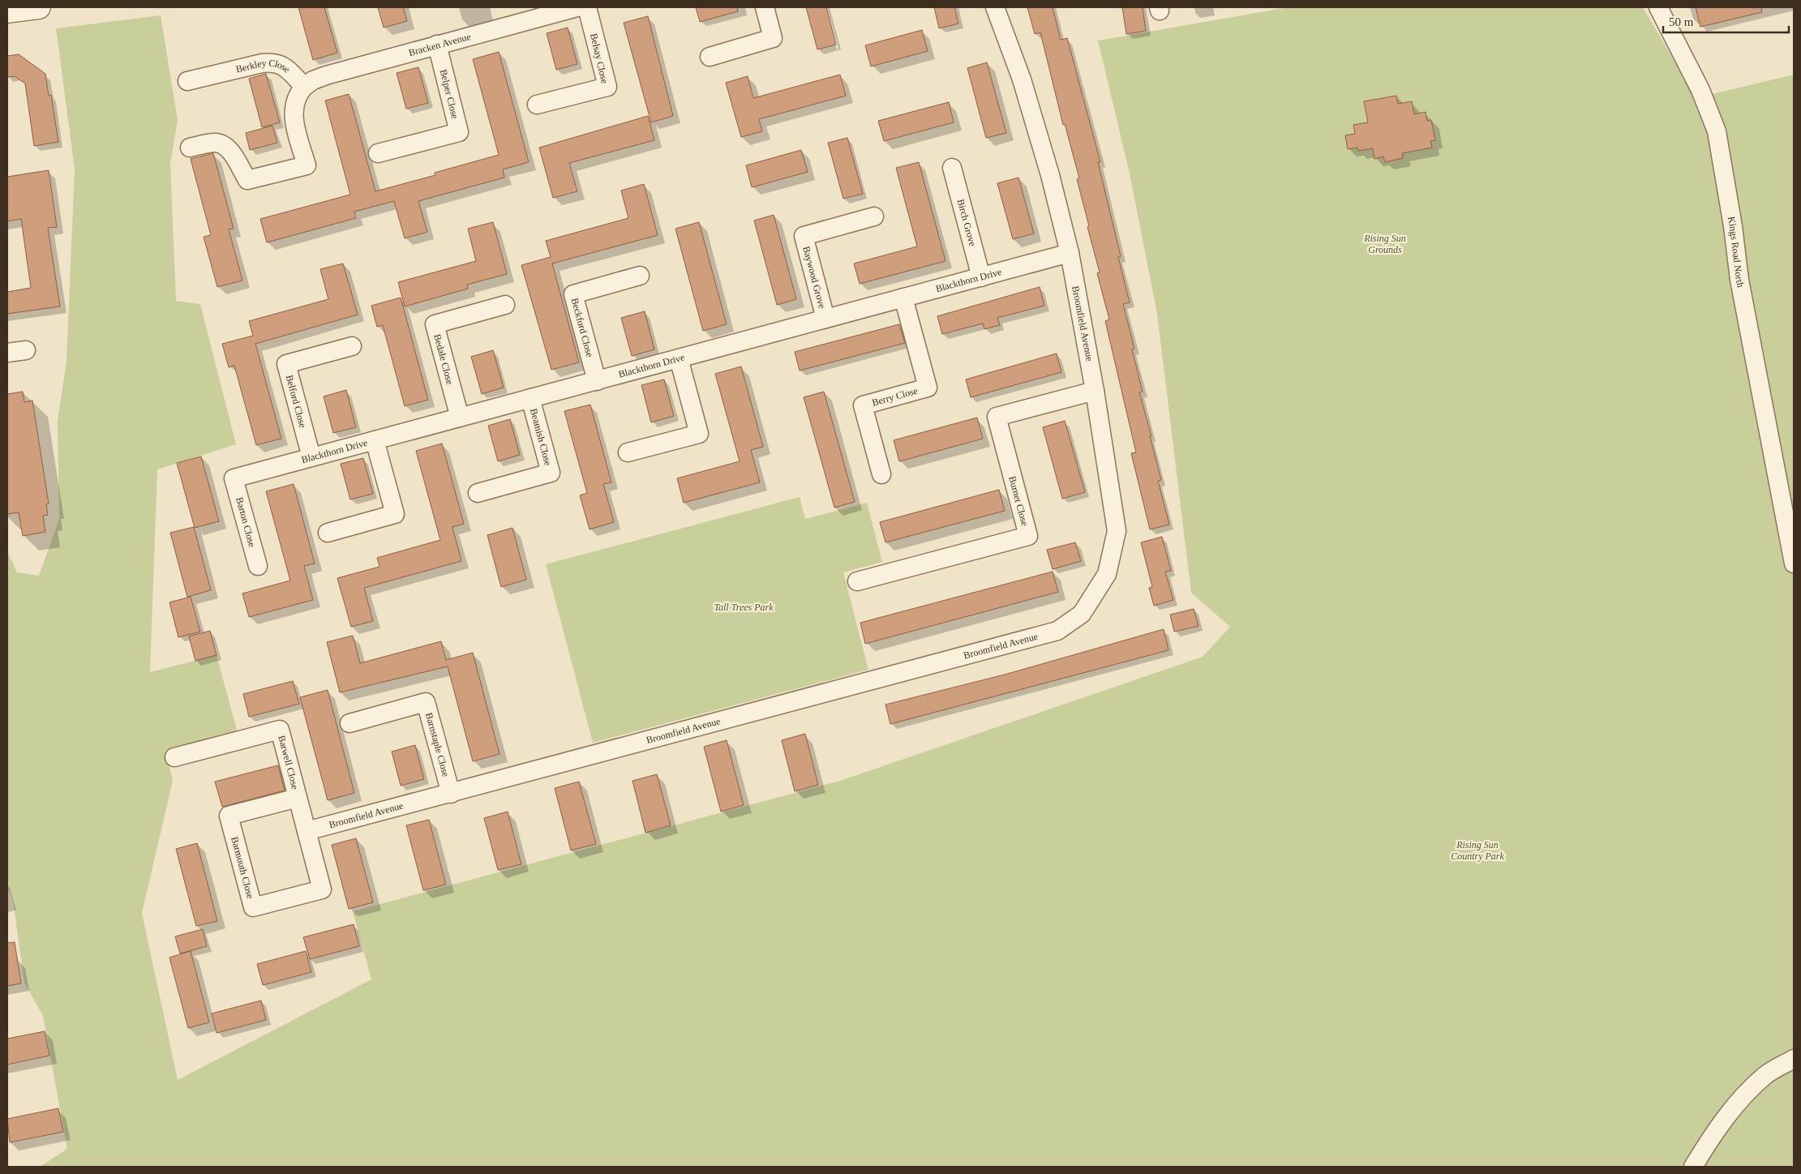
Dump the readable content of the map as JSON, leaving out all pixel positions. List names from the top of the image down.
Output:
{
  "streets": {
    "street": [
      "Bracken Avenue",
      "Belsay Close",
      "Berkley Close",
      "Belper Close",
      "Birch Grove",
      "Kings Road North",
      "Baywood Grove",
      "Blackthorn Drive",
      "Broomfield Avenue",
      "Beckford Close",
      "Bedale Close",
      "Berry Close",
      "Belford Close",
      "Beamish Close",
      "Burnet Close",
      "Barton Close",
      "Barnstaple Close",
      "Barwell Close",
      "Barmouth Close"
    ]
  },
  "crossings": [
    ["Bracken Avenue", "Berkley Close"],
    ["Bracken Avenue", "Belper Close"],
    ["Birch Grove", "Blackthorn Drive"],
    ["Baywood Grove", "Blackthorn Drive"],
    ["Blackthorn Drive", "Broomfield Avenue"],
    ["Blackthorn Drive", "Beckford Close"],
    ["Blackthorn Drive", "Bedale Close"],
    ["Blackthorn Drive", "Berry Close"],
    ["Blackthorn Drive", "Belford Close"],
    ["Blackthorn Drive", "Beamish Close"],
    ["Blackthorn Drive", "Barton Close"],
    ["Broomfield Avenue", "Burnet Close"],
    ["Broomfield Avenue", "Barnstaple Close"],
    ["Broomfield Avenue", "Barwell Close"],
    ["Broomfield Avenue", "Barmouth Close"],
    ["Barwell Close", "Barmouth Close"]
  ],
  "parks": ["Rising Sun Grounds", "Tall Trees Park", "Rising Sun Country Park"],
  "scale_bar": "50 m"
}
